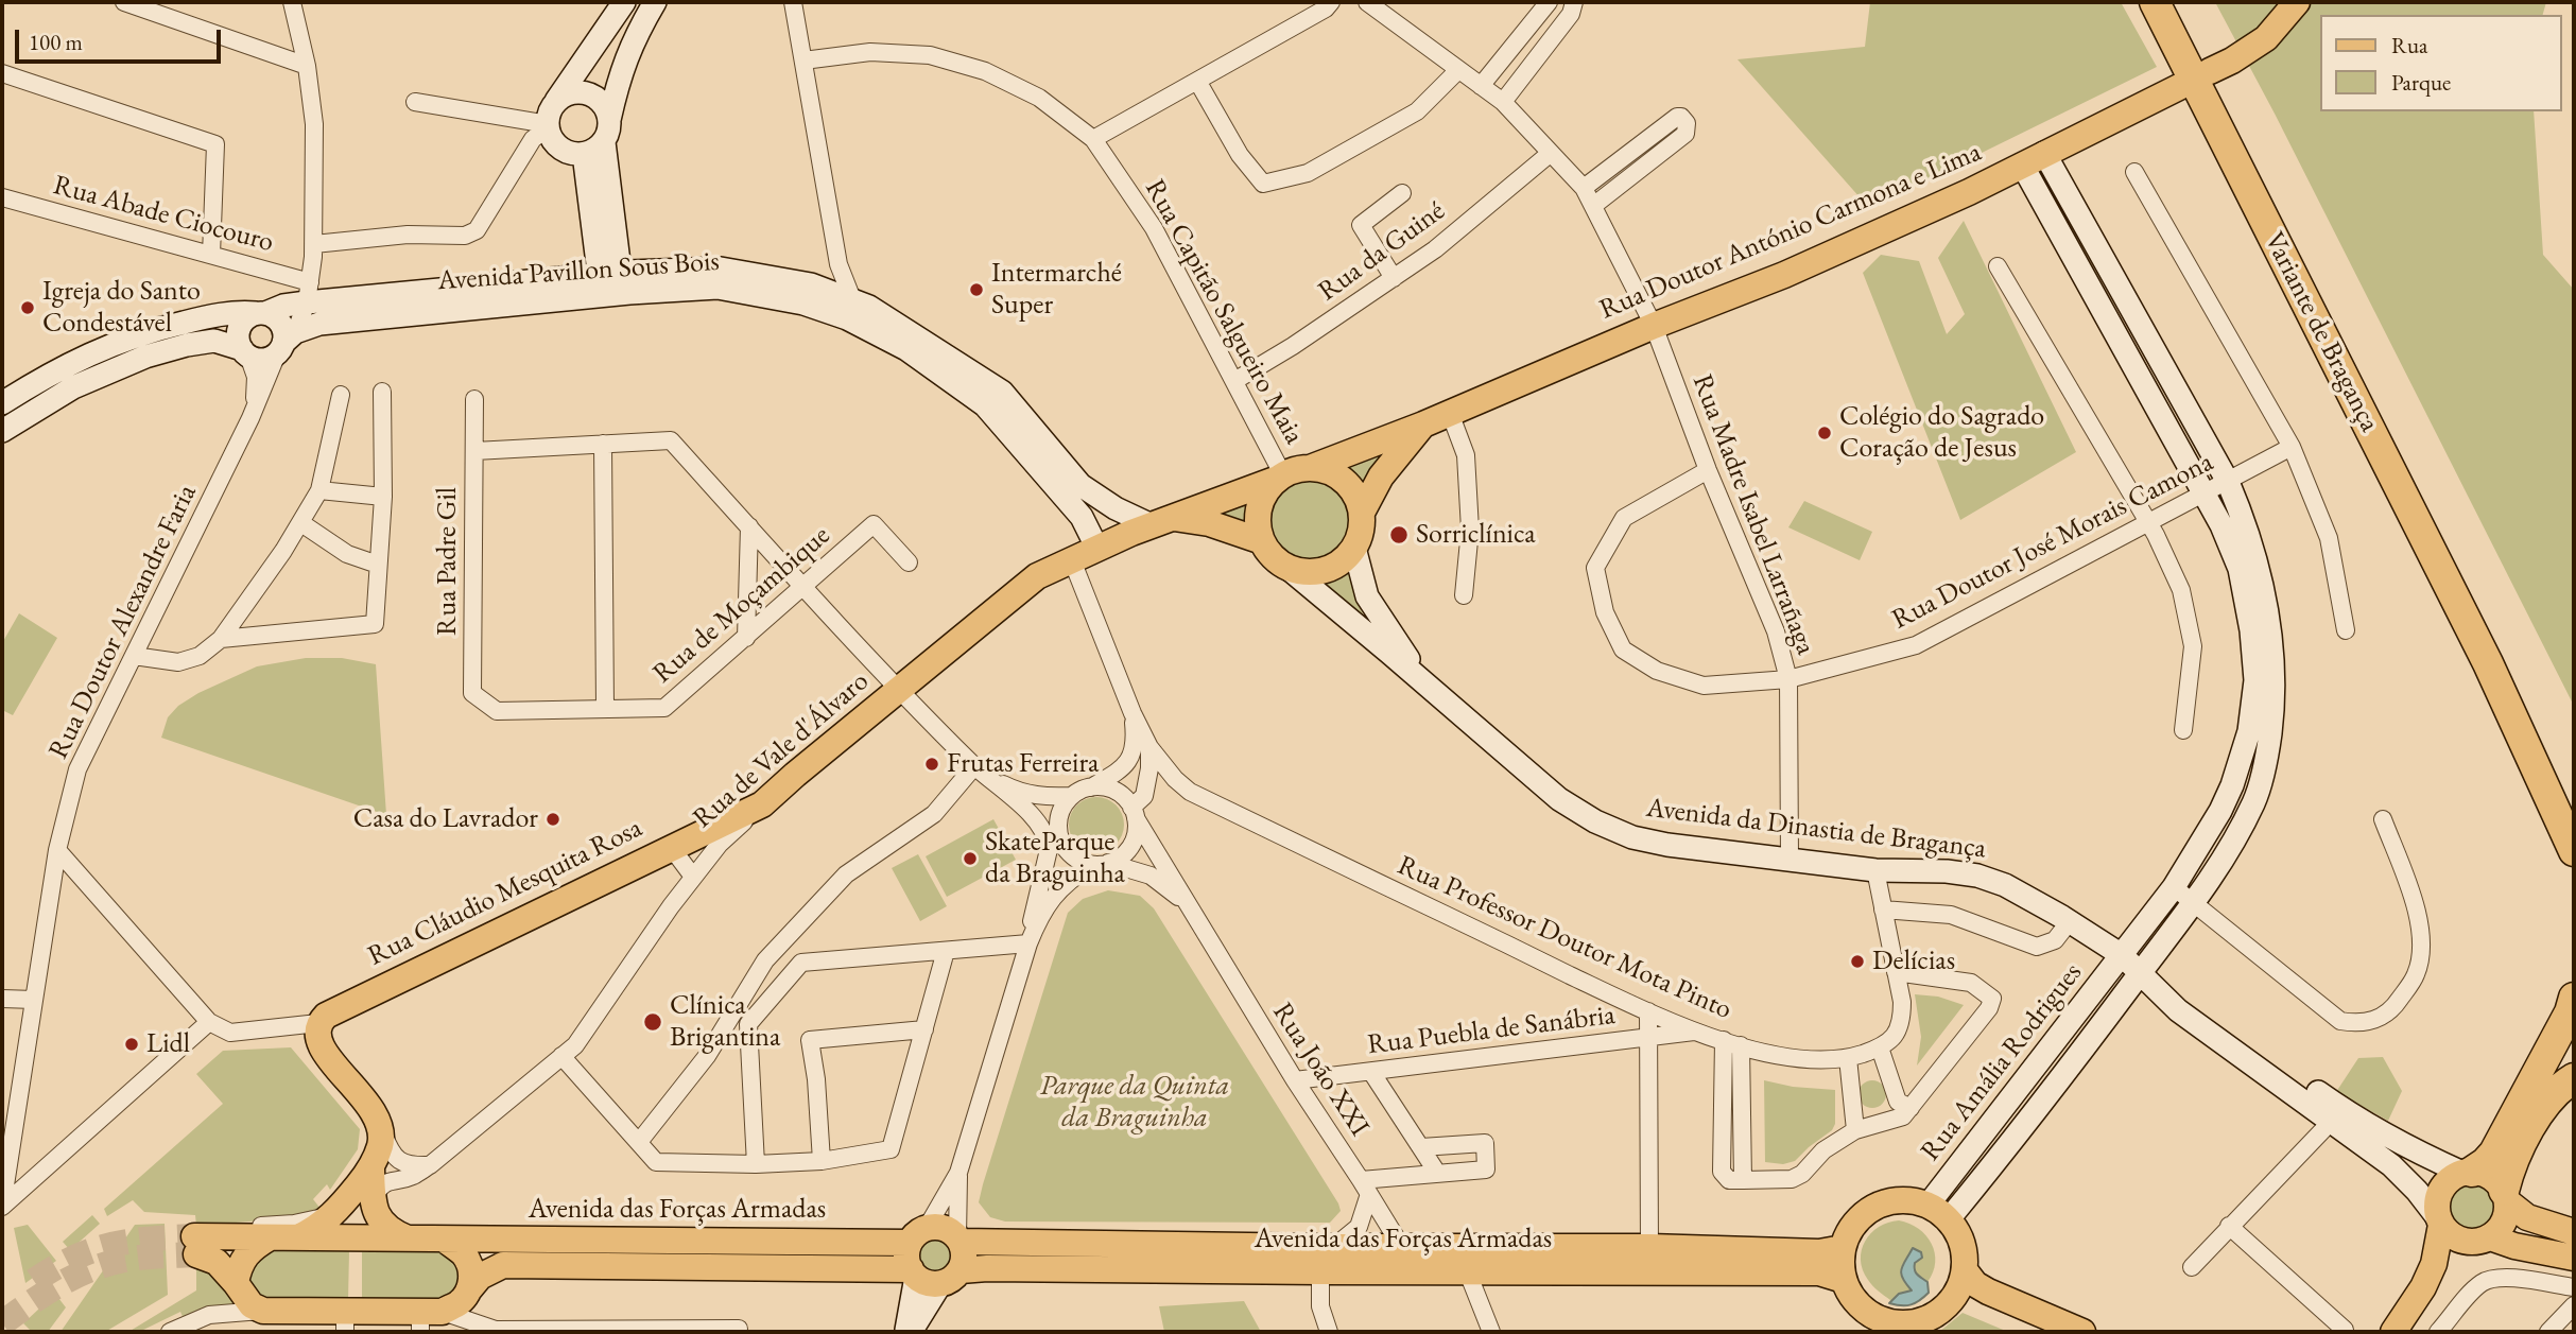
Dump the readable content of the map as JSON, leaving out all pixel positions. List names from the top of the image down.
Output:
{
  "streets": {
    "highway": ["Variante de Bragança"],
    "main road": [
      "Rua Doutor António Carmona e Lima",
      "Rua de Vale d'Álvaro",
      "Rua Cláudio Mesquita Rosa",
      "Avenida das Forças Armadas"
    ],
    "street": [
      "Rua Abade Ciocouro",
      "Rua da Guiné",
      "Avenida Pavillon Sous Bois",
      "Rua Capitão Salgueiro Maia",
      "Rua Madre Isabel Larrañaga",
      "Rua Doutor José Morais Camona",
      "Rua Padre Gil",
      "Rua de Moçambique",
      "Rua Doutor Alexandre Faria",
      "Avenida da Dinastia de Bragança",
      "Rua Professor Doutor Mota Pinto",
      "Rua Puebla de Sanábria",
      "Rua Amália Rodrigues",
      "Rua João XXI"
    ]
  },
  "crossings": [
    ["Rua Doutor António Carmona e Lima", "Rua Capitão Salgueiro Maia"],
    ["Rua Doutor António Carmona e Lima", "Rua Madre Isabel Larrañaga"],
    ["Rua Doutor António Carmona e Lima", "Rua de Vale d'Álvaro"],
    ["Rua Doutor António Carmona e Lima", "Avenida da Dinastia de Bragança"],
    ["Rua Doutor António Carmona e Lima", "Rua Amália Rodrigues"],
    ["Rua da Guiné", "Rua Capitão Salgueiro Maia"],
    ["Rua da Guiné", "Rua Madre Isabel Larrañaga"],
    ["Avenida Pavillon Sous Bois", "Rua de Vale d'Álvaro"],
    ["Rua Capitão Salgueiro Maia", "Rua de Vale d'Álvaro"],
    ["Rua Capitão Salgueiro Maia", "Avenida da Dinastia de Bragança"],
    ["Rua Madre Isabel Larrañaga", "Rua Doutor José Morais Camona"],
    ["Rua Madre Isabel Larrañaga", "Avenida da Dinastia de Bragança"],
    ["Rua Doutor José Morais Camona", "Rua Amália Rodrigues"],
    ["Rua Padre Gil", "Rua de Moçambique"],
    ["Rua de Vale d'Álvaro", "Avenida da Dinastia de Bragança"],
    ["Rua de Vale d'Álvaro", "Rua Cláudio Mesquita Rosa"],
    ["Avenida da Dinastia de Bragança", "Rua Amália Rodrigues"],
    ["Rua Professor Doutor Mota Pinto", "Rua Puebla de Sanábria"],
    ["Rua Professor Doutor Mota Pinto", "Rua João XXI"],
    ["Rua Puebla de Sanábria", "Rua João XXI"],
    ["Rua Amália Rodrigues", "Avenida das Forças Armadas"],
    ["Rua João XXI", "Avenida das Forças Armadas"]
  ],
  "parks": ["Parque da Quinta da Braguinha"],
  "places": [
    "Intermarché Super",
    "Igreja do Santo Condestável",
    "Colégio do Sagrado Coração de Jesus",
    "Sorriclínica",
    "Frutas Ferreira",
    "Casa do Lavrador",
    "SkateParque da Braguinha",
    "Delícias",
    "Clínica Brigantina",
    "Lidl"
  ],
  "legend": ["Rua", "Parque"],
  "scale_bar": "100 m"
}
